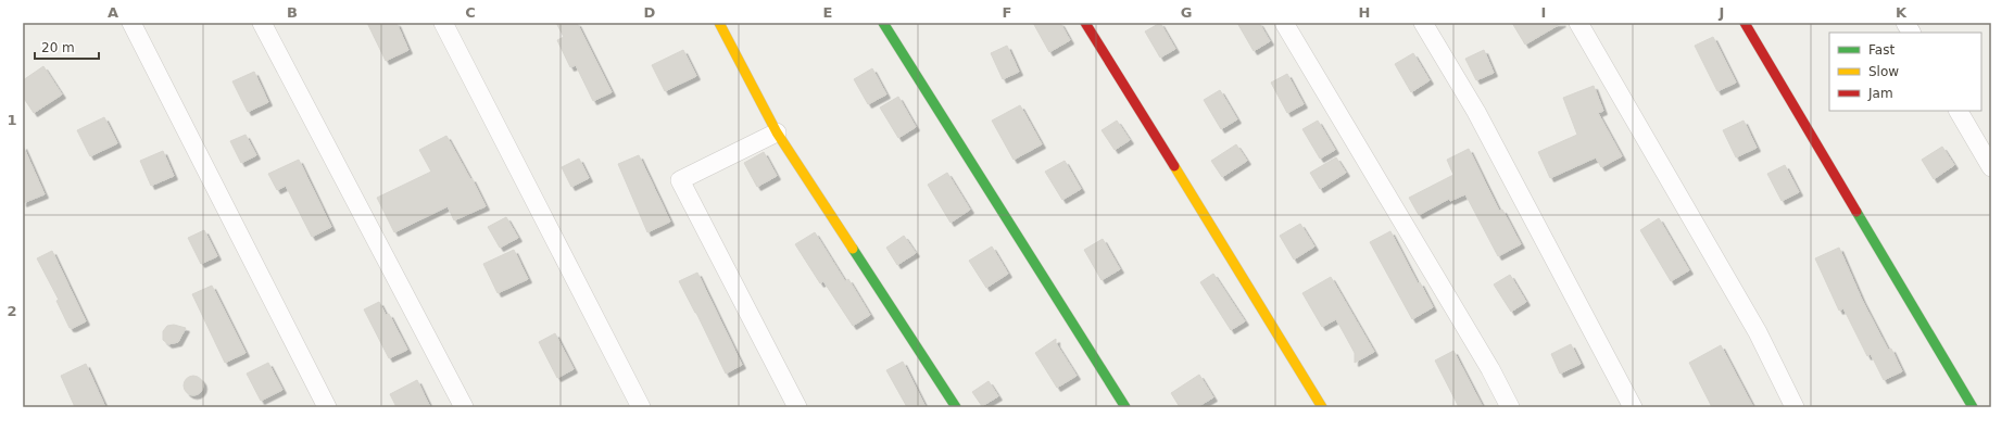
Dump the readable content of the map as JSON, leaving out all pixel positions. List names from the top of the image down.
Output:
{
  "legend": ["Fast", "Slow", "Jam"],
  "scale_bar": "20 m",
  "grid": {
    "columns": [
      "A",
      "B",
      "C",
      "D",
      "E",
      "F",
      "G",
      "H",
      "I",
      "J",
      "K"
    ],
    "rows": ["1", "2"]
  }
}
